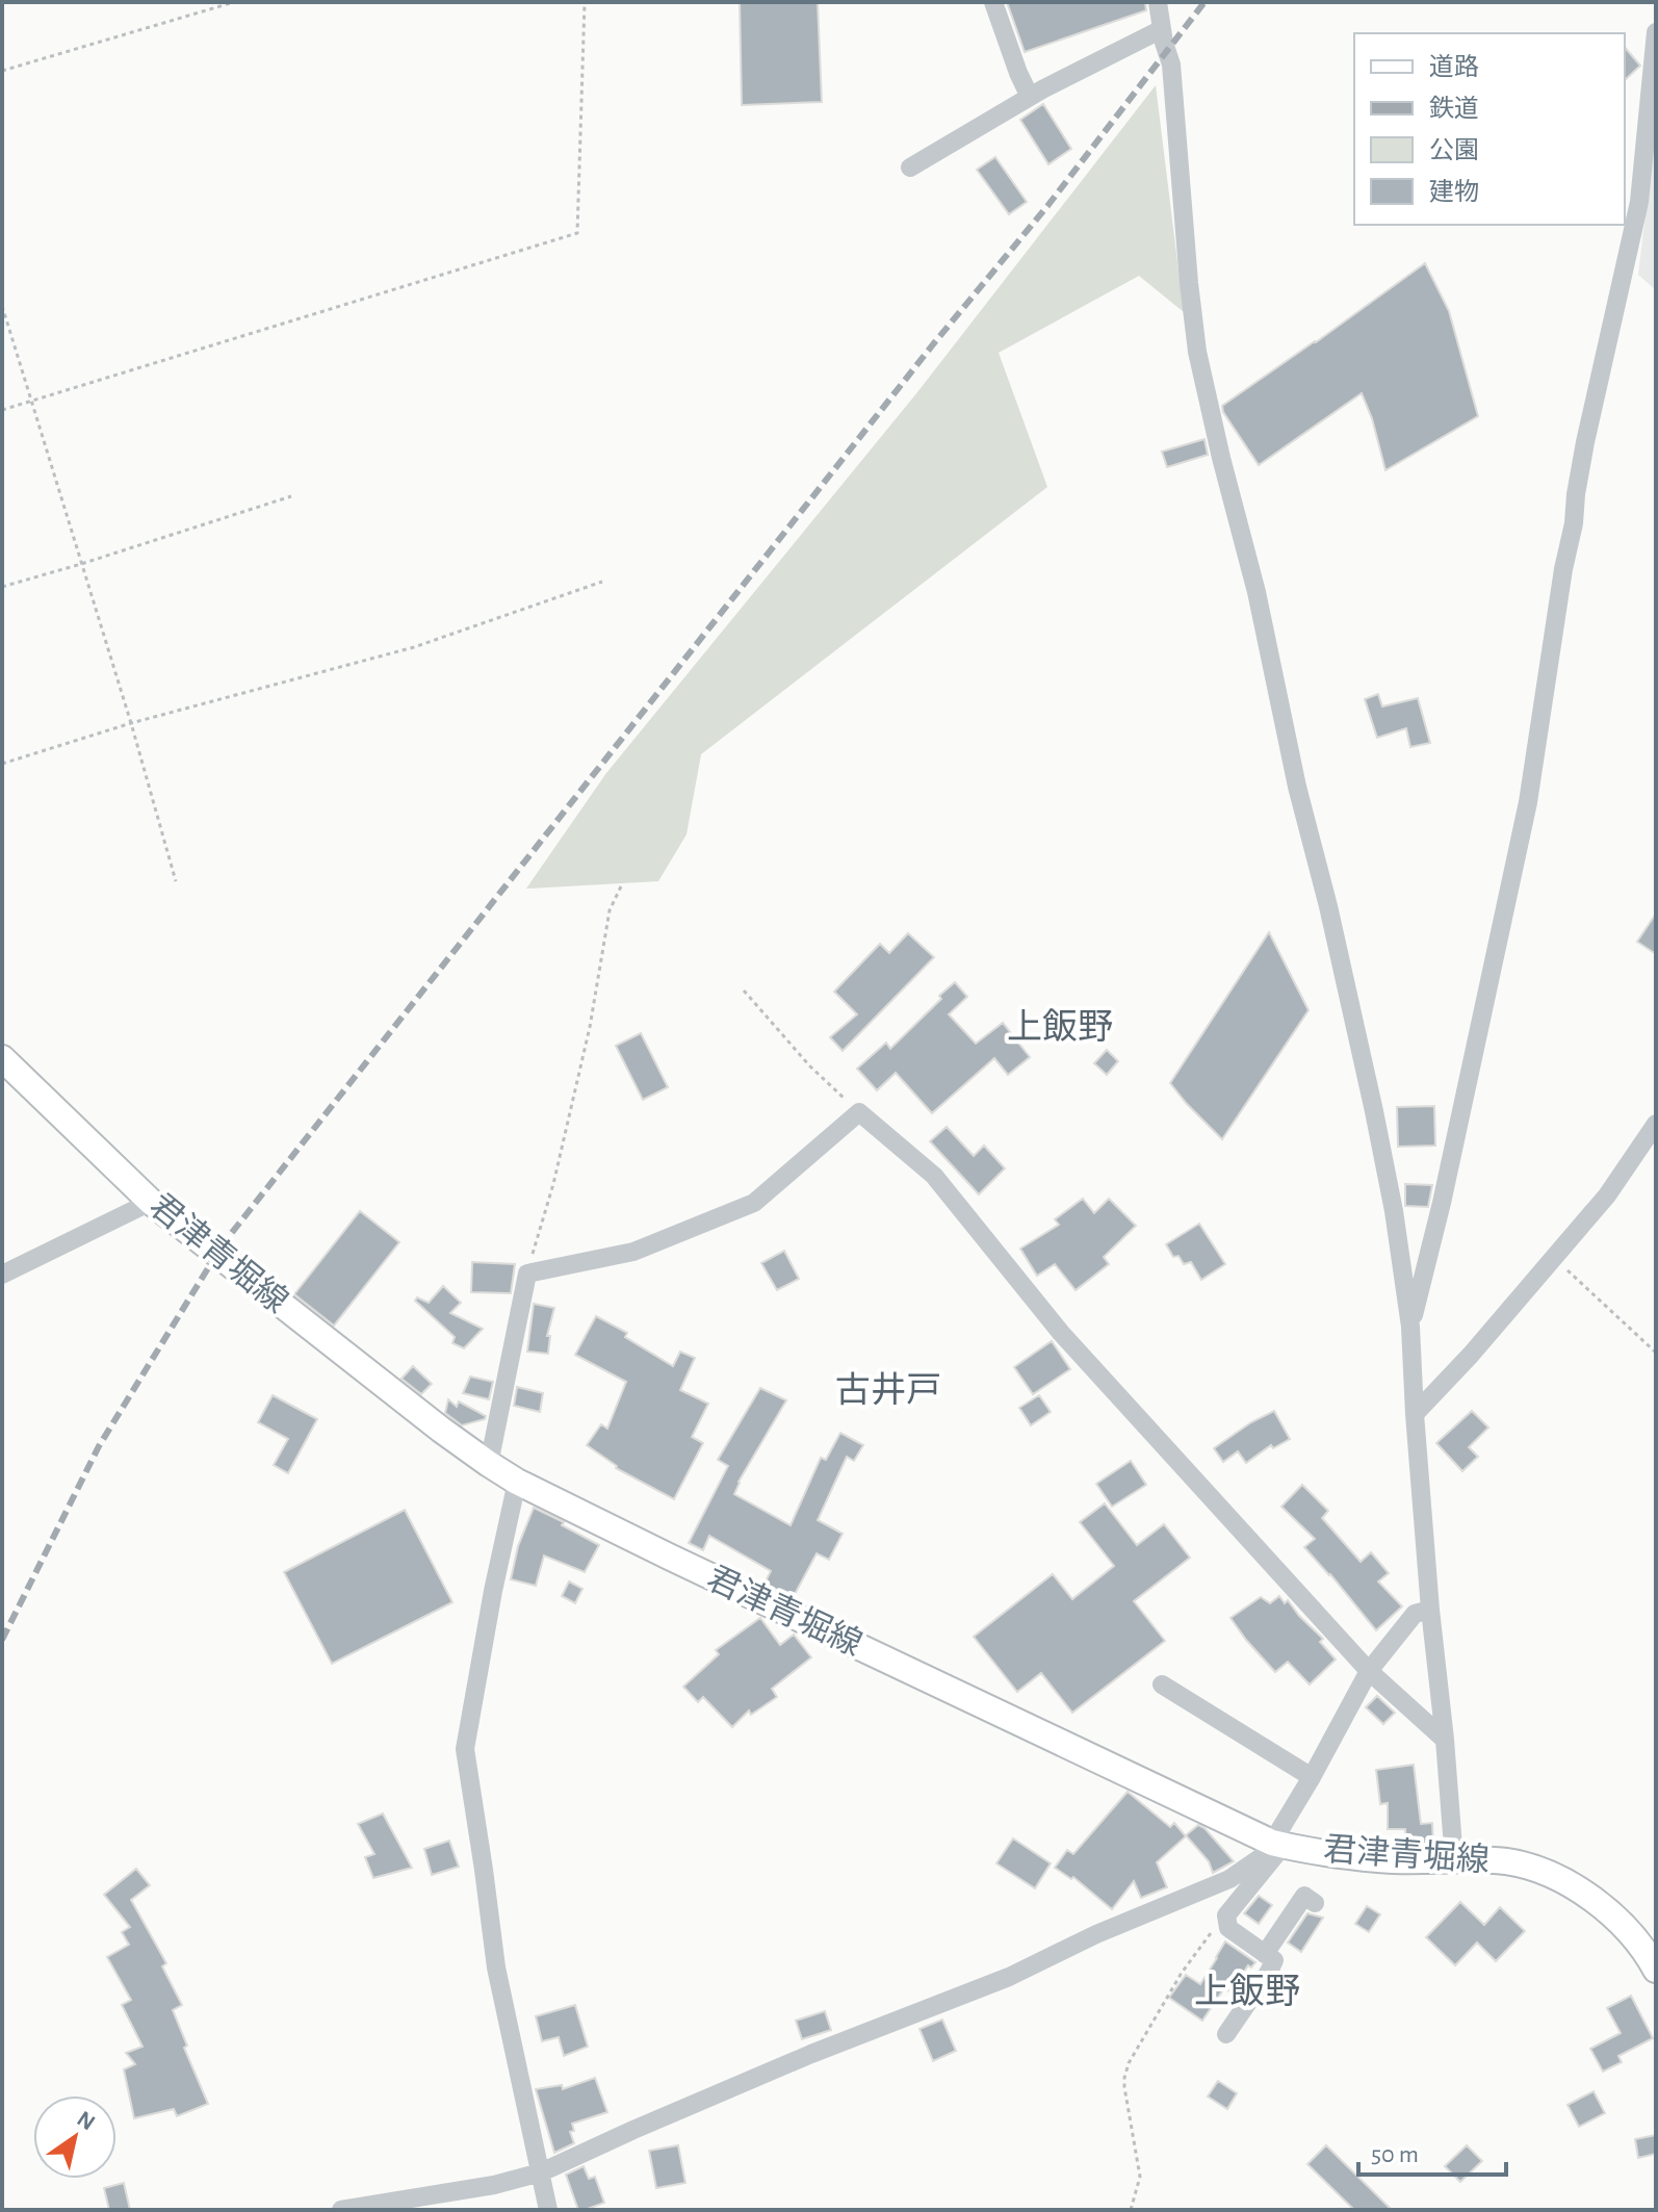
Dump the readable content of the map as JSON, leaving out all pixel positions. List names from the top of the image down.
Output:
{
  "streets": {
    "main road": ["君津青堀線"]
  },
  "districts": ["上飯野", "古井戸", "上飯野"],
  "legend": [
    "道路",
    "鉄道",
    "公園",
    "建物"
  ],
  "scale_bar": "50 m",
  "north": "top right"
}
